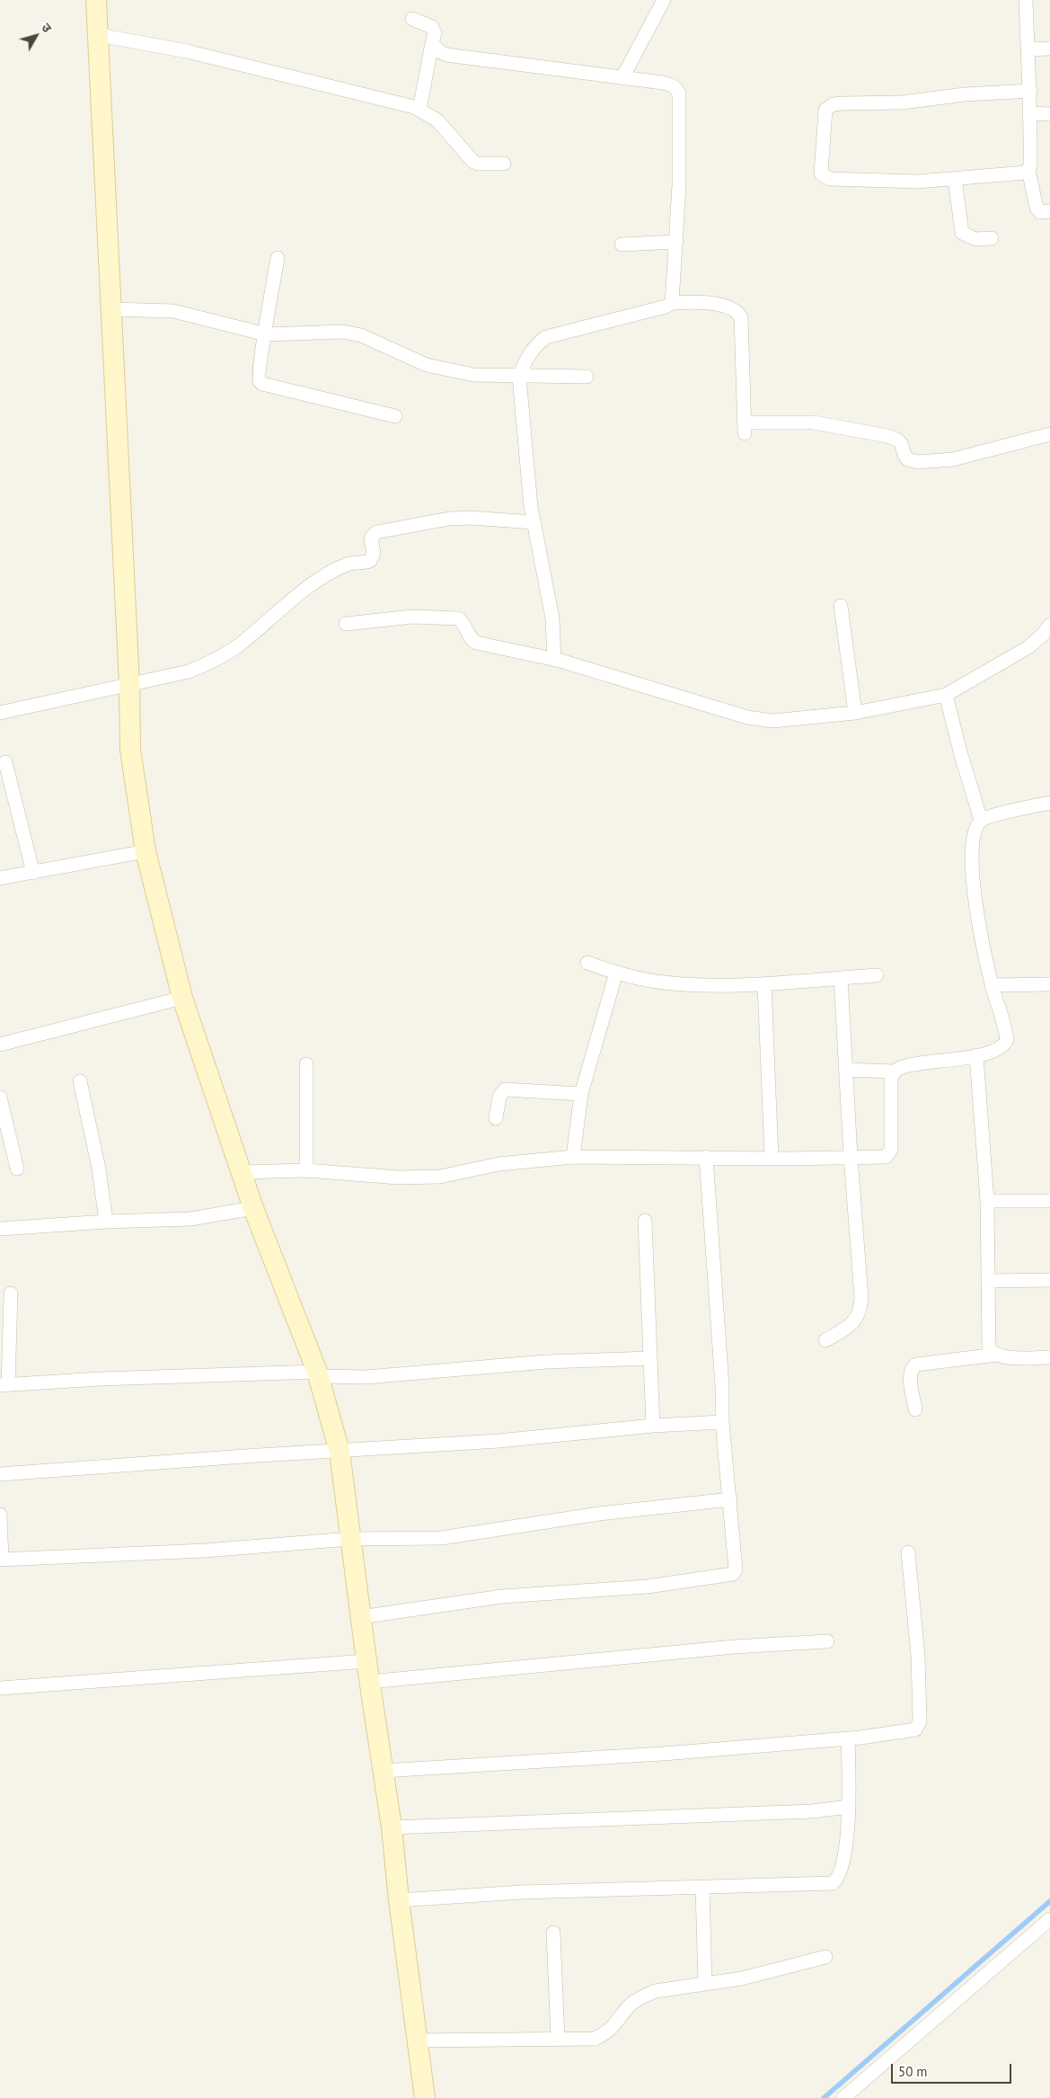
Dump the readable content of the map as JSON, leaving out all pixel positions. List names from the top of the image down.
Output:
{
  "scale_bar": "50 m",
  "north": "top right"
}
